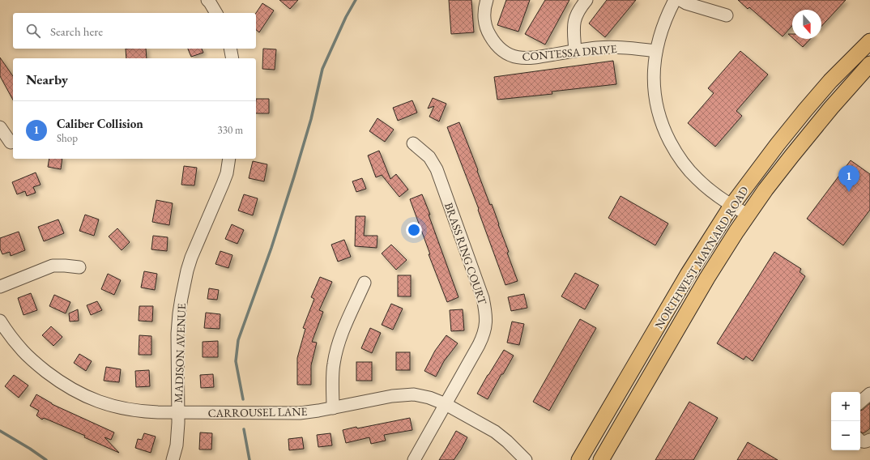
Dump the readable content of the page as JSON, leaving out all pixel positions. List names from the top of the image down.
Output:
{
  "streets": {
    "main road": ["NORTHWEST MAYNARD ROAD"],
    "street": [
      "CONTESSA DRIVE",
      "BRASS RING COURT",
      "MADISON AVENUE",
      "CARROUSEL LANE"
    ]
  },
  "crossings": [
    ["BRASS RING COURT", "CARROUSEL LANE"],
    ["MADISON AVENUE", "CARROUSEL LANE"]
  ],
  "north": "bottom",
  "page": {
    "search": "Search here",
    "heading": "Nearby",
    "list": [
      {
        "mark": "1",
        "name": "Caliber Collision",
        "note": "Shop",
        "value": "330 m"
      }
    ],
    "pins": "1",
    "map_buttons": ["+", "−"]
  }
}
